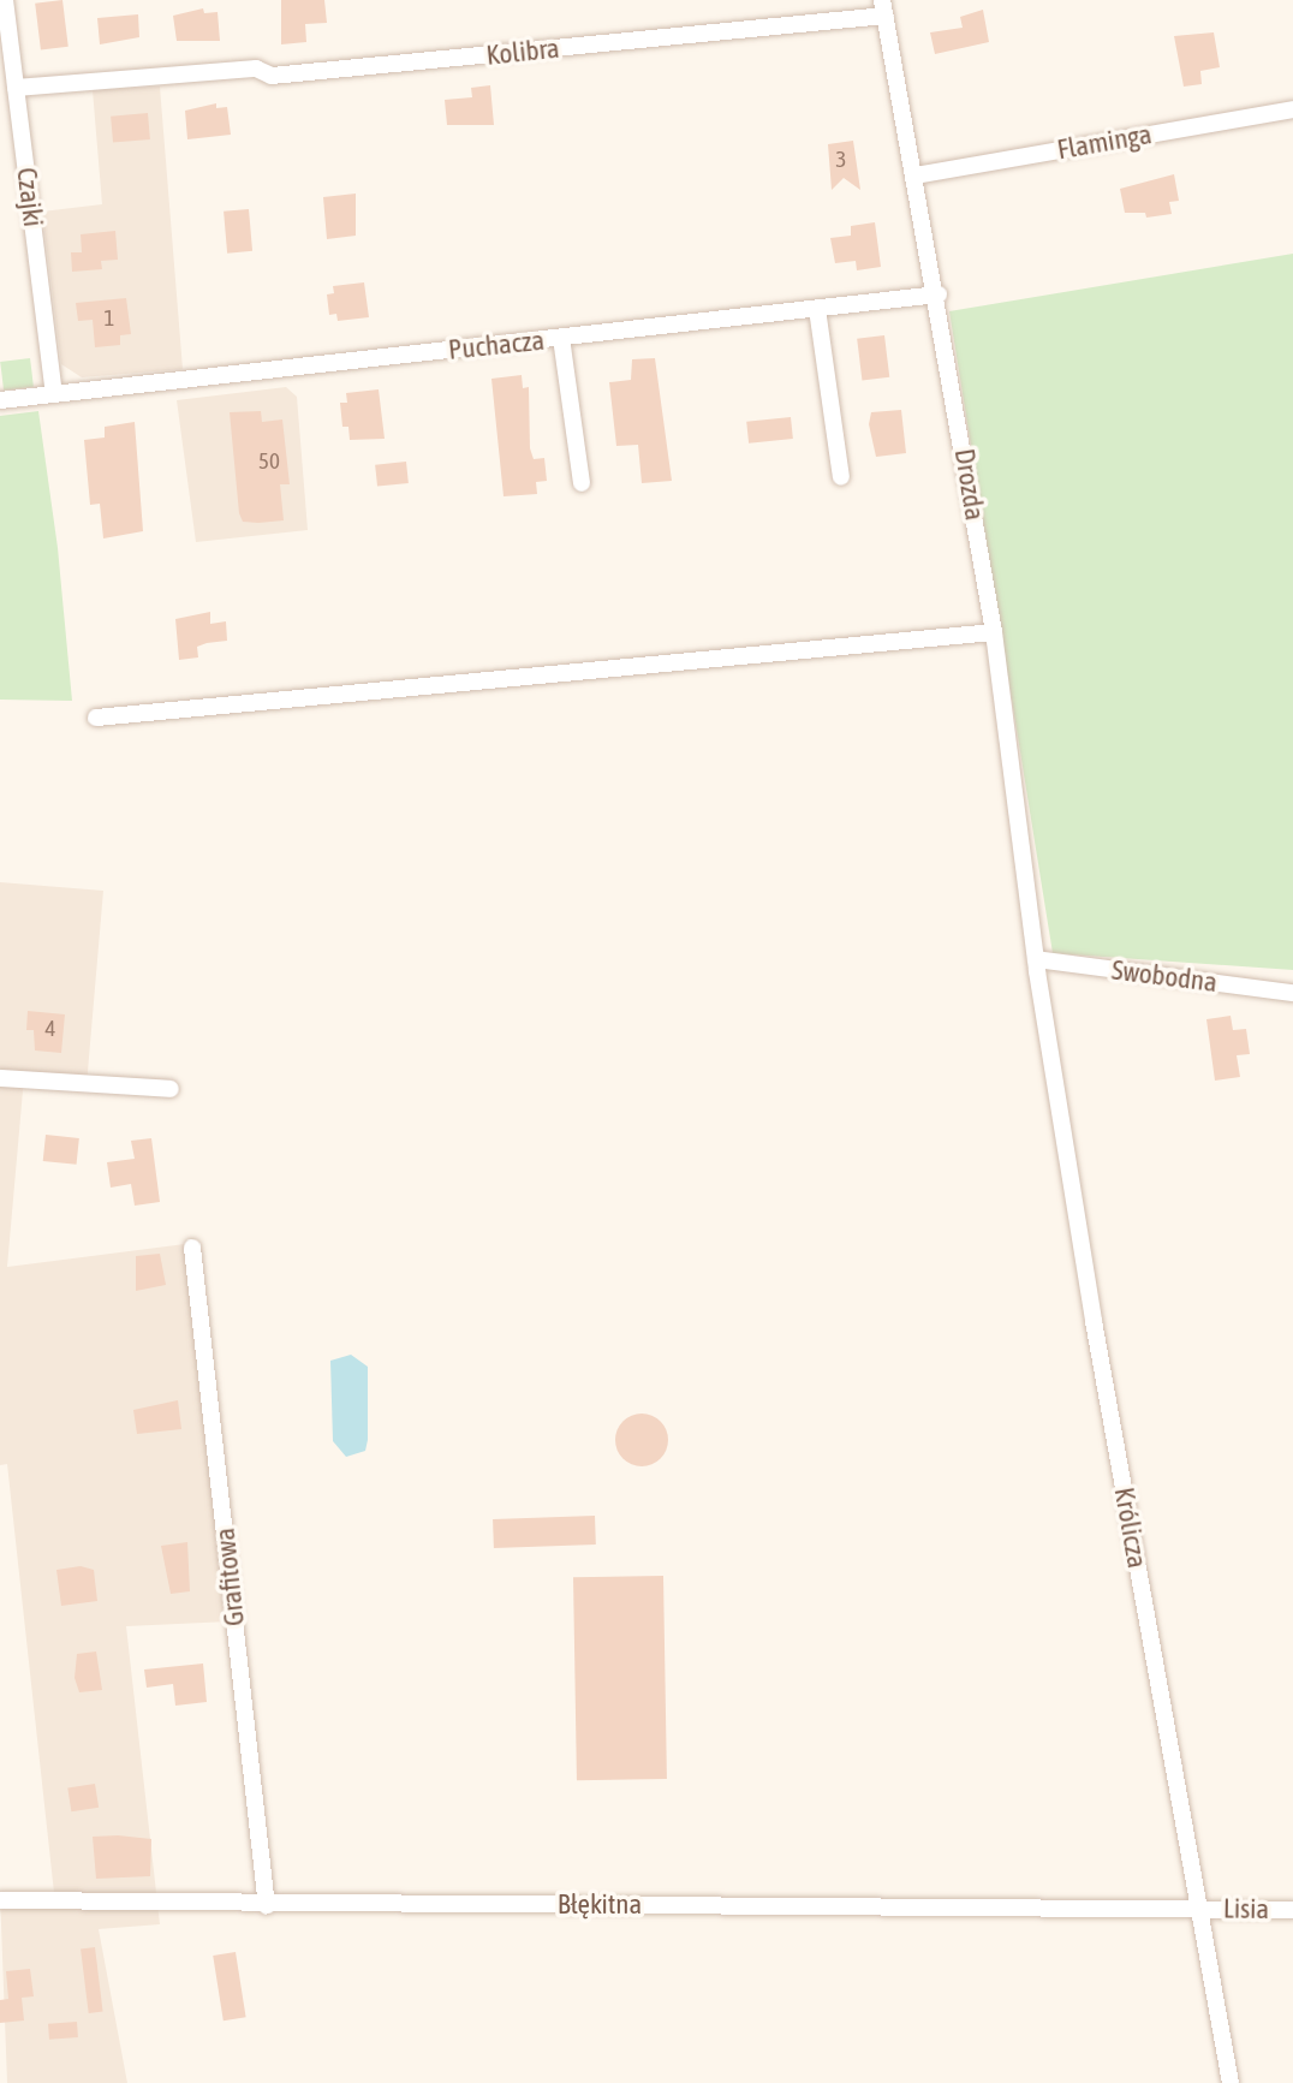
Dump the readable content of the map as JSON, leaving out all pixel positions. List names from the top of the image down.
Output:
{
  "streets": {
    "street": [
      "Kolibra",
      "Flaminga",
      "Czajki",
      "Puchacza",
      "Drozda",
      "Swobodna",
      "Królicza",
      "Grafitowa",
      "Błękitna",
      "Lisia"
    ]
  },
  "crossings": [
    ["Kolibra", "Czajki"],
    ["Kolibra", "Drozda"],
    ["Flaminga", "Drozda"],
    ["Czajki", "Puchacza"],
    ["Puchacza", "Drozda"],
    ["Drozda", "Swobodna"],
    ["Drozda", "Królicza"],
    ["Swobodna", "Królicza"],
    ["Królicza", "Błękitna"],
    ["Królicza", "Lisia"],
    ["Grafitowa", "Błękitna"],
    ["Błękitna", "Lisia"]
  ],
  "house_numbers": [
    "3",
    "1",
    "50",
    "4"
  ]
}
